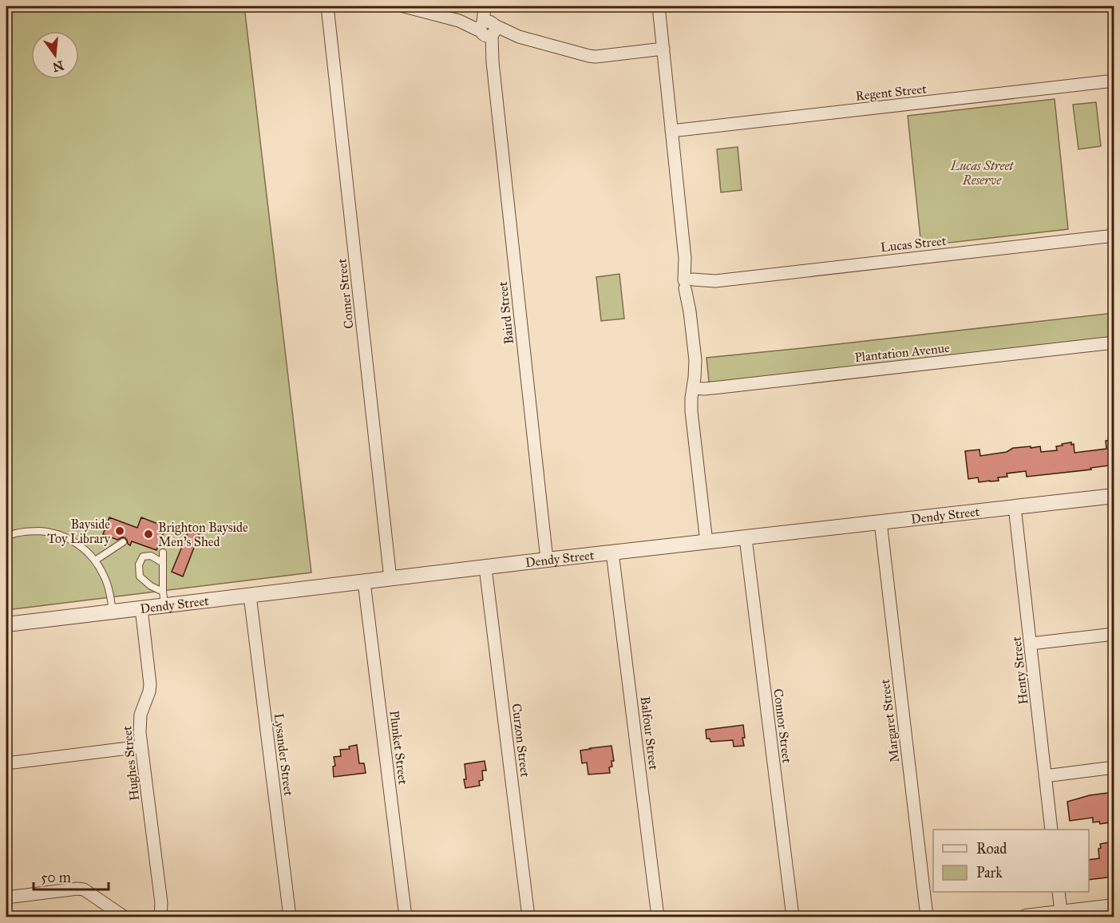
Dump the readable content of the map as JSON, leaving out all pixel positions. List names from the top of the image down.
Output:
{
  "streets": {
    "street": [
      "Regent Street",
      "Lucas Street",
      "Comer Street",
      "Baird Street",
      "Plantation Avenue",
      "Dendy Street",
      "Henty Street",
      "Margaret Street",
      "Connor Street",
      "Balfour Street",
      "Curzon Street",
      "Plunket Street",
      "Lysander Street",
      "Hughes Street"
    ]
  },
  "crossings": [
    ["Comer Street", "Dendy Street"],
    ["Baird Street", "Dendy Street"],
    ["Dendy Street", "Henty Street"],
    ["Dendy Street", "Margaret Street"],
    ["Dendy Street", "Connor Street"],
    ["Dendy Street", "Balfour Street"],
    ["Dendy Street", "Curzon Street"],
    ["Dendy Street", "Plunket Street"],
    ["Dendy Street", "Lysander Street"],
    ["Dendy Street", "Hughes Street"]
  ],
  "parks": ["Lucas Street Reserve"],
  "places": ["Bayside Toy Library", "Brighton Bayside Men's Shed"],
  "legend": ["Road", "Park"],
  "scale_bar": "50 m",
  "north": "bottom"
}
